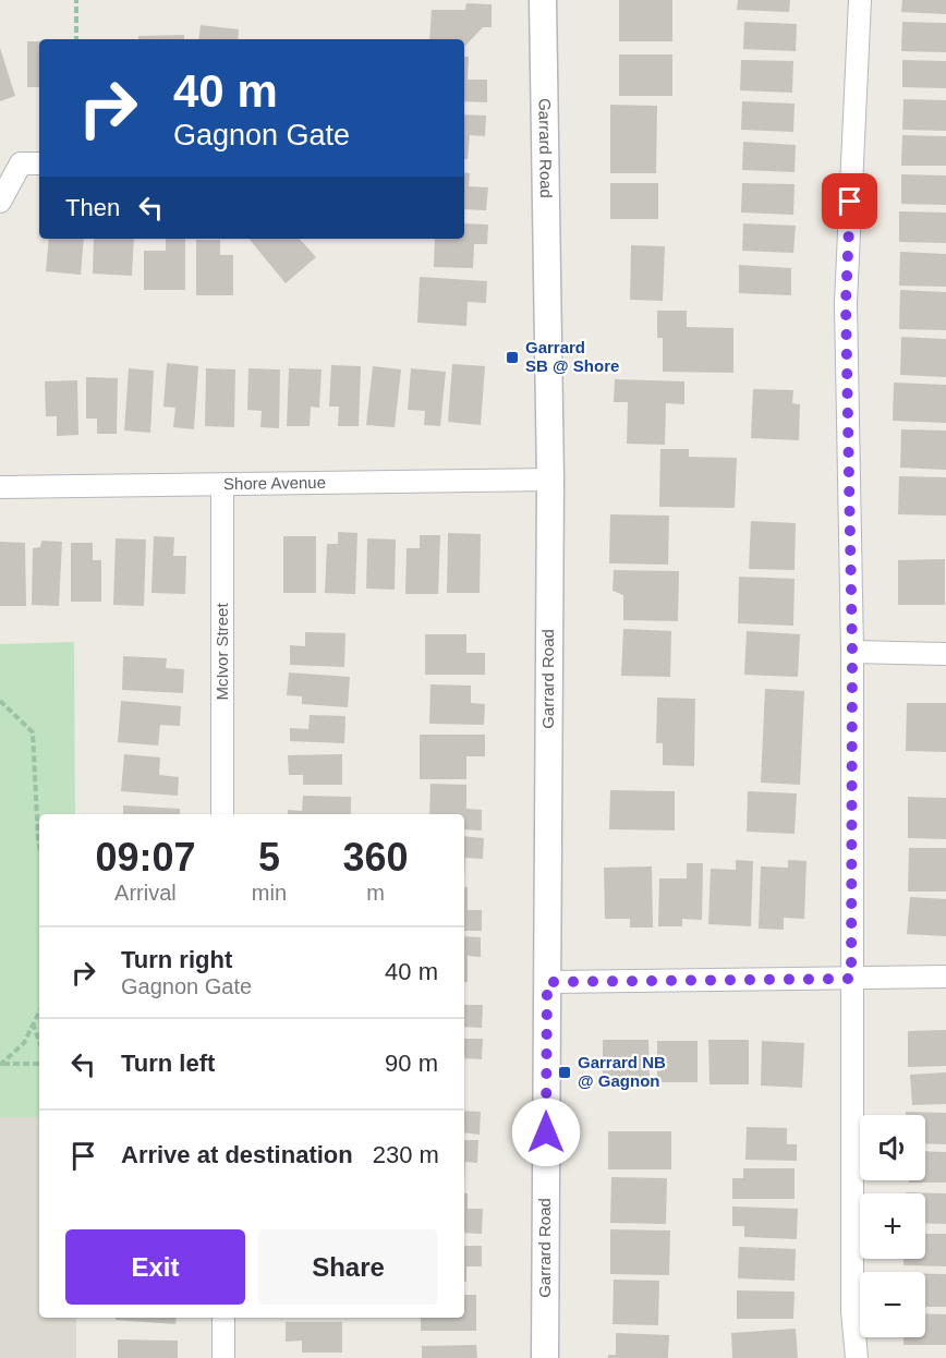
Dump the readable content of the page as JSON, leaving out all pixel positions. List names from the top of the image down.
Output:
{
  "streets": {
    "street": ["Garrard Road", "Shore Avenue", "McIvor Street"]
  },
  "crossings": [
    ["Garrard Road", "Shore Avenue"],
    ["Shore Avenue", "McIvor Street"]
  ],
  "places": {
    "transit": ["Garrard SB @ Shore", "Garrard NB @ Gagnon"]
  },
  "page": {
    "turn": ["40 m", "Gagnon Gate"],
    "then": "Then",
    "eta": [
      "09:07",
      "Arrival",
      "5",
      "min",
      "360",
      "m"
    ],
    "list": [
      {
        "name": "Turn right",
        "note": "Gagnon Gate",
        "value": "40 m"
      },
      {
        "name": "Turn left",
        "value": "90 m"
      },
      {
        "name": "Arrive at destination",
        "value": "230 m"
      }
    ],
    "map_buttons": ["+", "−"],
    "buttons": ["Exit", "Share"]
  }
}
